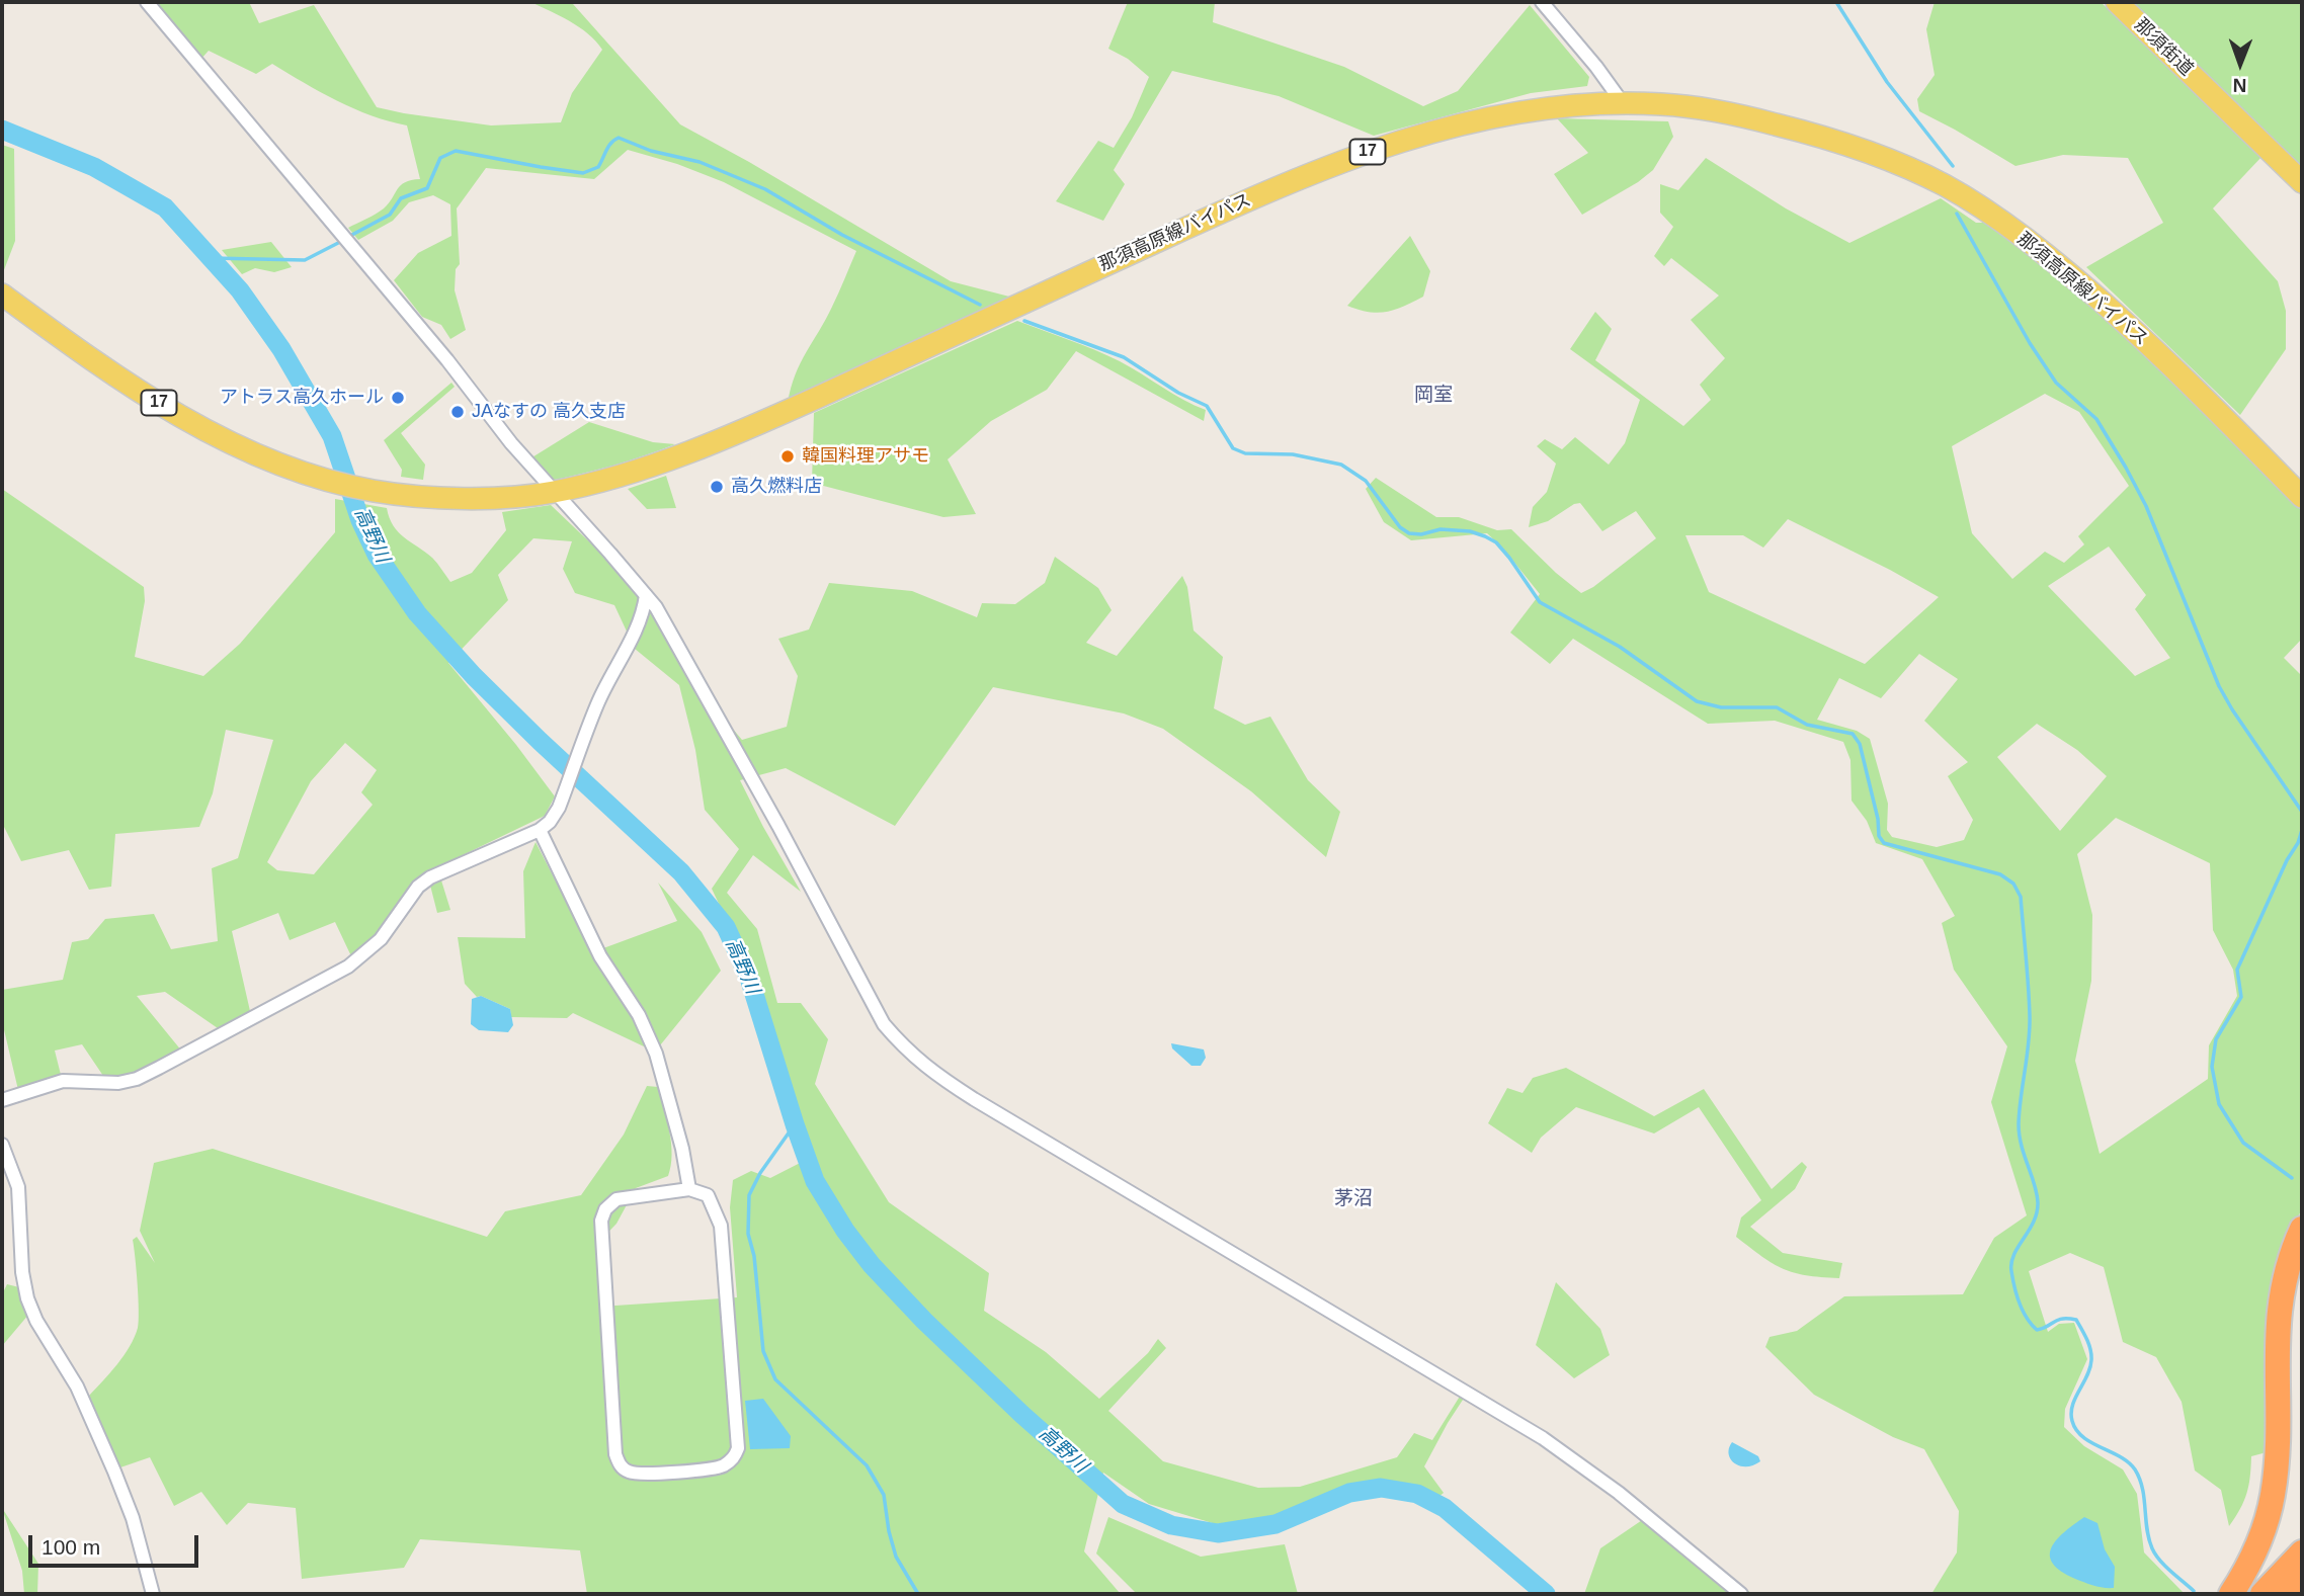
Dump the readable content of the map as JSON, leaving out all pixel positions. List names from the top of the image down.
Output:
{
  "streets": {
    "main road": ["那須街道", "17", "那須高原線バイパス"]
  },
  "districts": ["岡室", "茅沼"],
  "water": ["高野川"],
  "places": [
    "アトラス高久ホール",
    "JAなすの 高久支店",
    "韓国料理アサモ",
    "高久燃料店"
  ],
  "scale_bar": "100 m",
  "north": "bottom"
}
